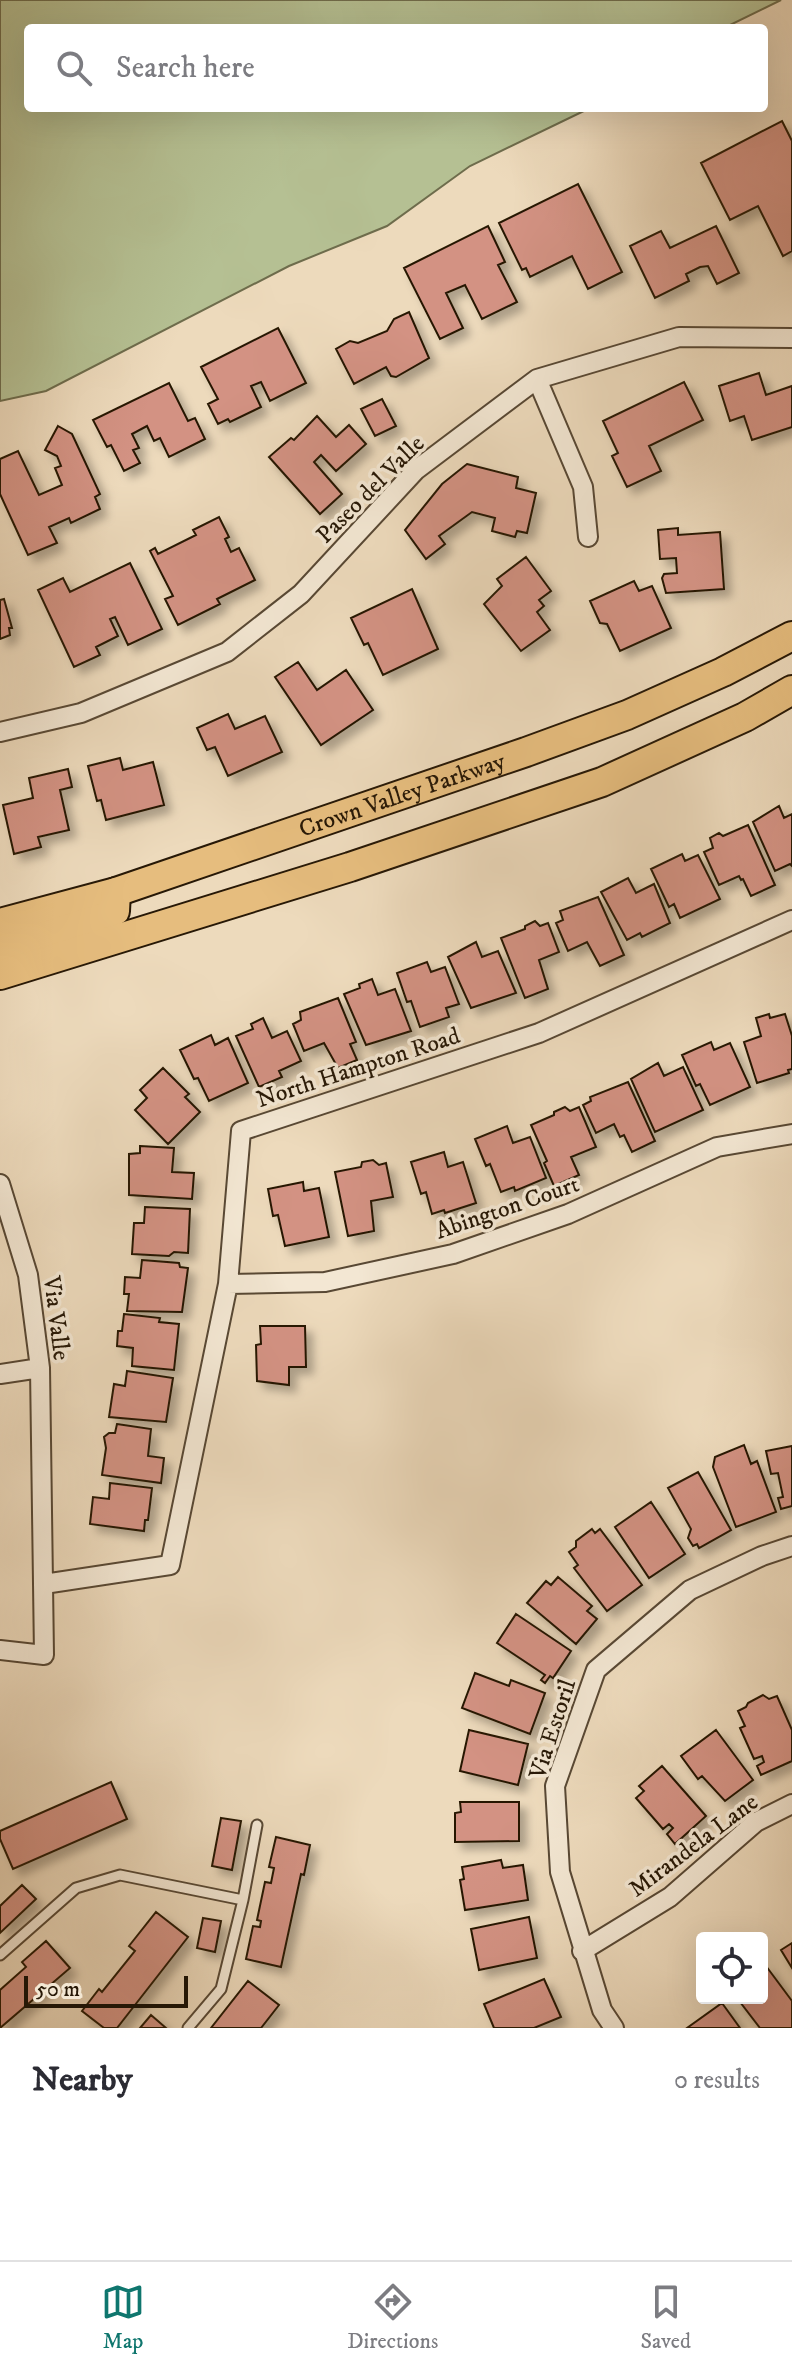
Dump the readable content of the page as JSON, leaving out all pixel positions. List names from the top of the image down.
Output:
{
  "streets": {
    "main road": ["Crown Valley Parkway"],
    "street": [
      "Paseo del Valle",
      "North Hampton Road",
      "Abington Court",
      "Via Valle",
      "Via Estoril",
      "Mirandela Lane"
    ]
  },
  "crossings": [
    ["North Hampton Road", "Abington Court"],
    ["North Hampton Road", "Via Valle"],
    ["Via Estoril", "Mirandela Lane"]
  ],
  "scale_bar": "50 m",
  "page": {
    "search": "Search here",
    "scale": "50 m",
    "heading": ["Nearby", "0 results"],
    "nav": ["Map", "Directions", "Saved"]
  }
}
